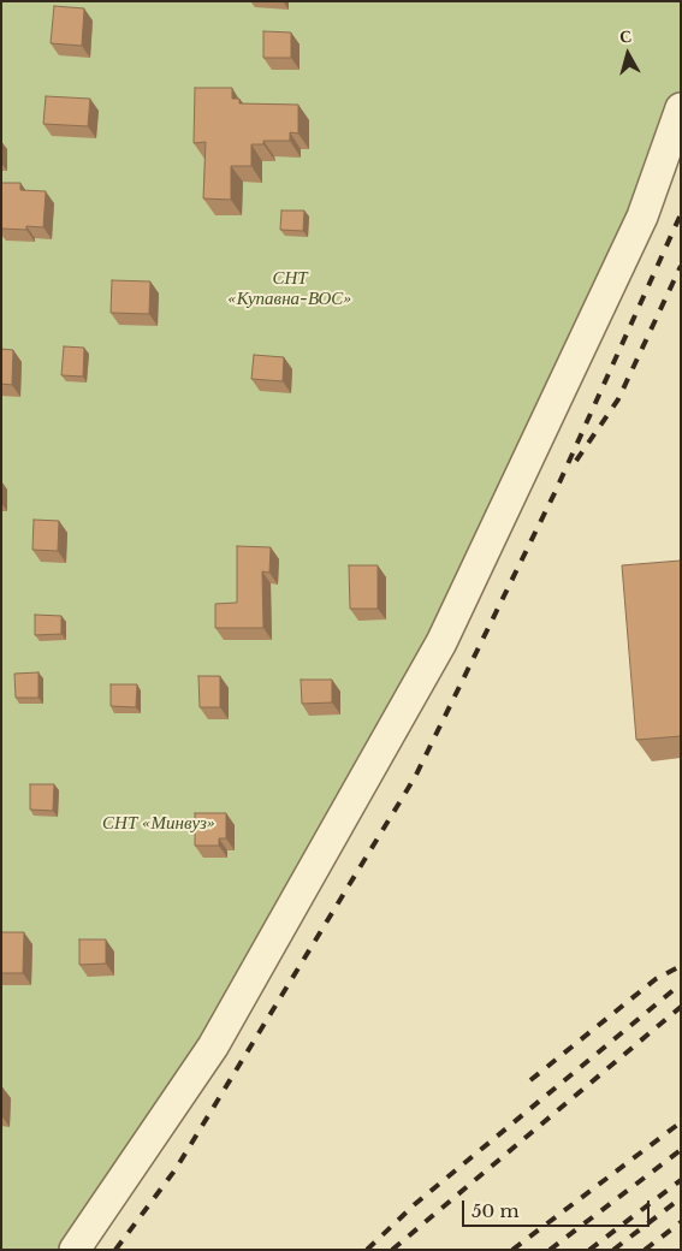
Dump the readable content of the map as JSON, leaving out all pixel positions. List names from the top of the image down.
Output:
{
  "parks": ["СНТ «Купавна-ВОС»", "СНТ «Минвуз»"],
  "scale_bar": "50 m",
  "north": "top"
}
